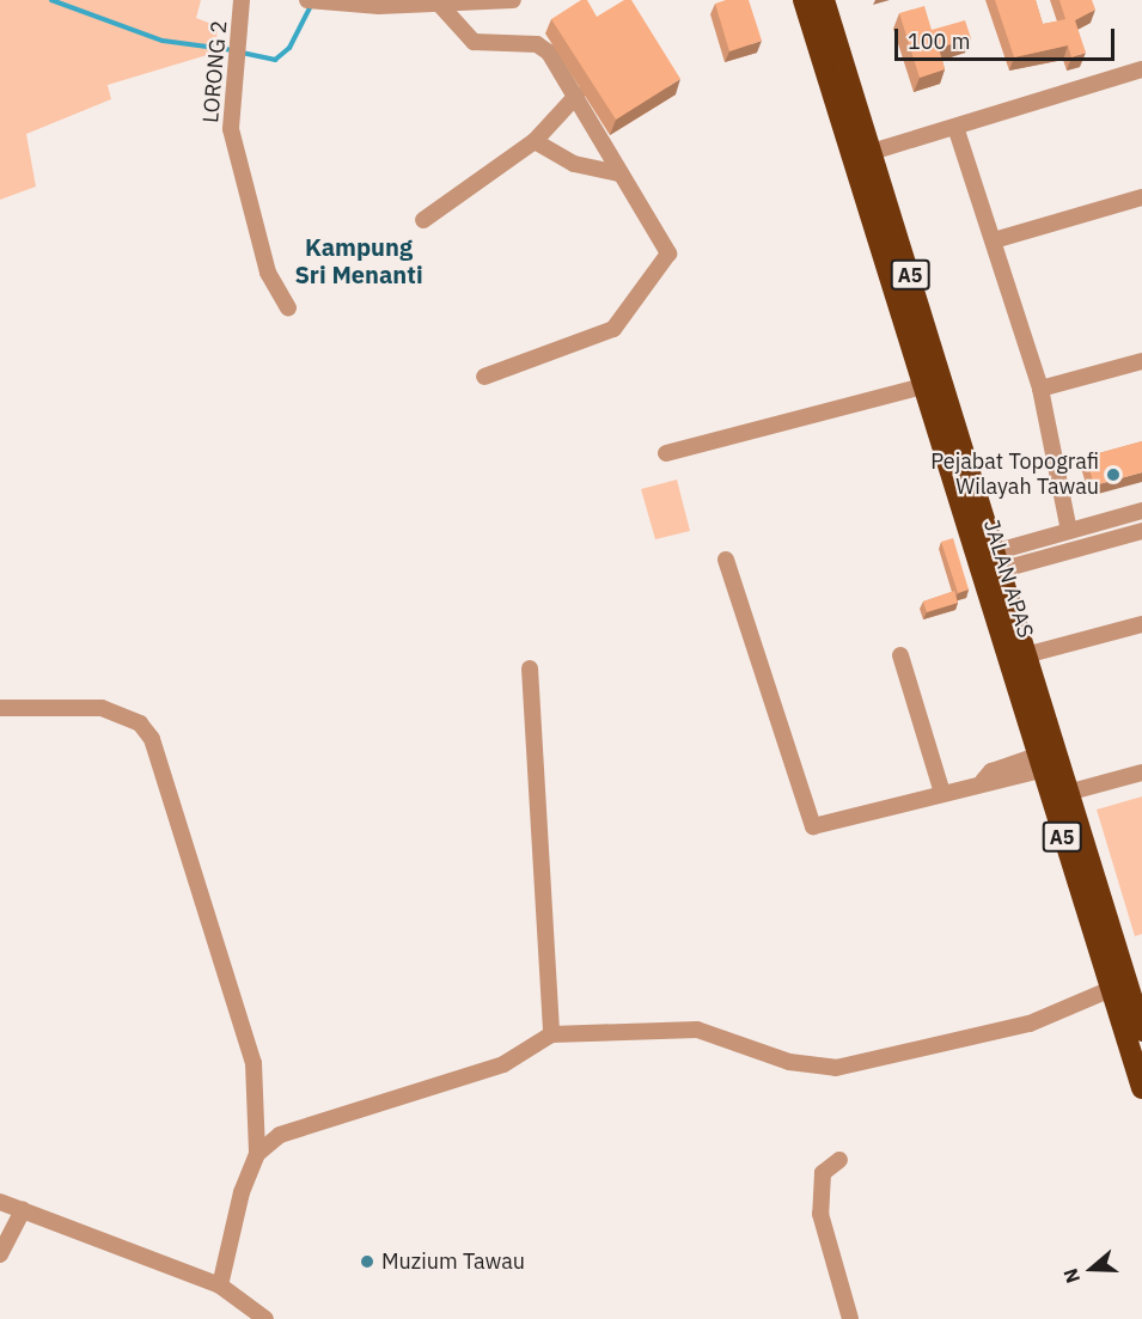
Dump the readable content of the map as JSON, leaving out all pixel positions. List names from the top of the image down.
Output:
{
  "streets": {
    "highway": ["A5", "JALAN APAS"],
    "street": ["LORONG 2"]
  },
  "districts": ["Kampung Sri Menanti"],
  "places": ["Pejabat Topografi Wilayah Tawau", "Muzium Tawau"],
  "scale_bar": "100 m",
  "north": "left"
}
